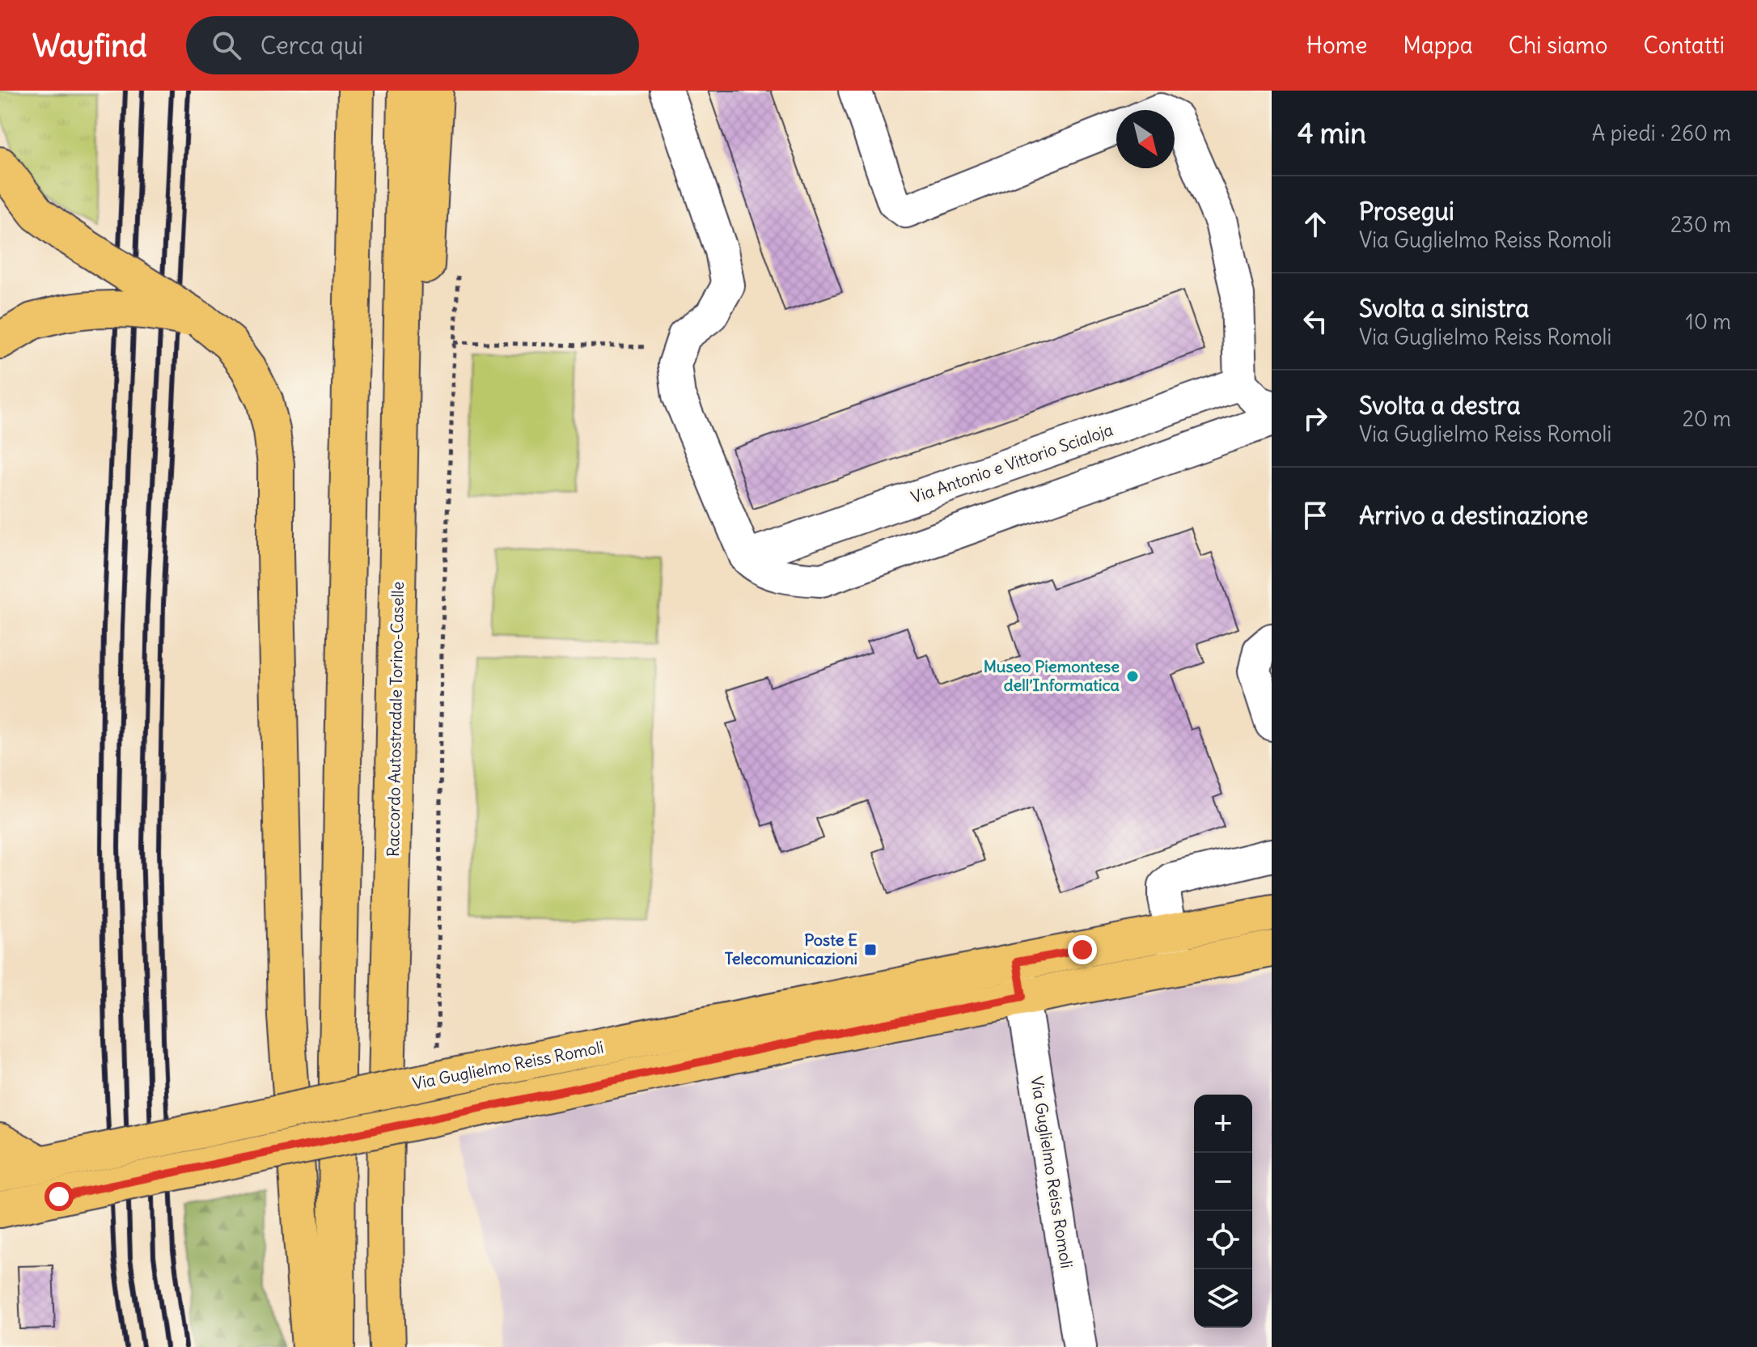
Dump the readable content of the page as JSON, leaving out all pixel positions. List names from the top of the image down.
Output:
{
  "streets": {
    "main road": ["Raccordo Autostradale Torino-Caselle", "Via Guglielmo Reiss Romoli"],
    "street": ["Via Antonio e Vittorio Scialoja"]
  },
  "places": {
    "other": ["Museo Piemontese dell’Informatica"],
    "transit": ["Poste E Telecomunicazioni"]
  },
  "north": "bottom right",
  "page": {
    "header": "Wayfind",
    "search": "Cerca qui",
    "nav": [
      "Home",
      "Mappa",
      "Chi siamo",
      "Contatti"
    ],
    "heading": ["4 min", "A piedi · 260 m"],
    "list": [
      ["Prosegui", "Via Guglielmo Reiss Romoli", "230 m"],
      ["Svolta a sinistra", "Via Guglielmo Reiss Romoli", "10 m"],
      ["Svolta a destra", "Via Guglielmo Reiss Romoli", "20 m"],
      "Arrivo a destinazione"
    ],
    "map_buttons": ["+", "−"]
  }
}
